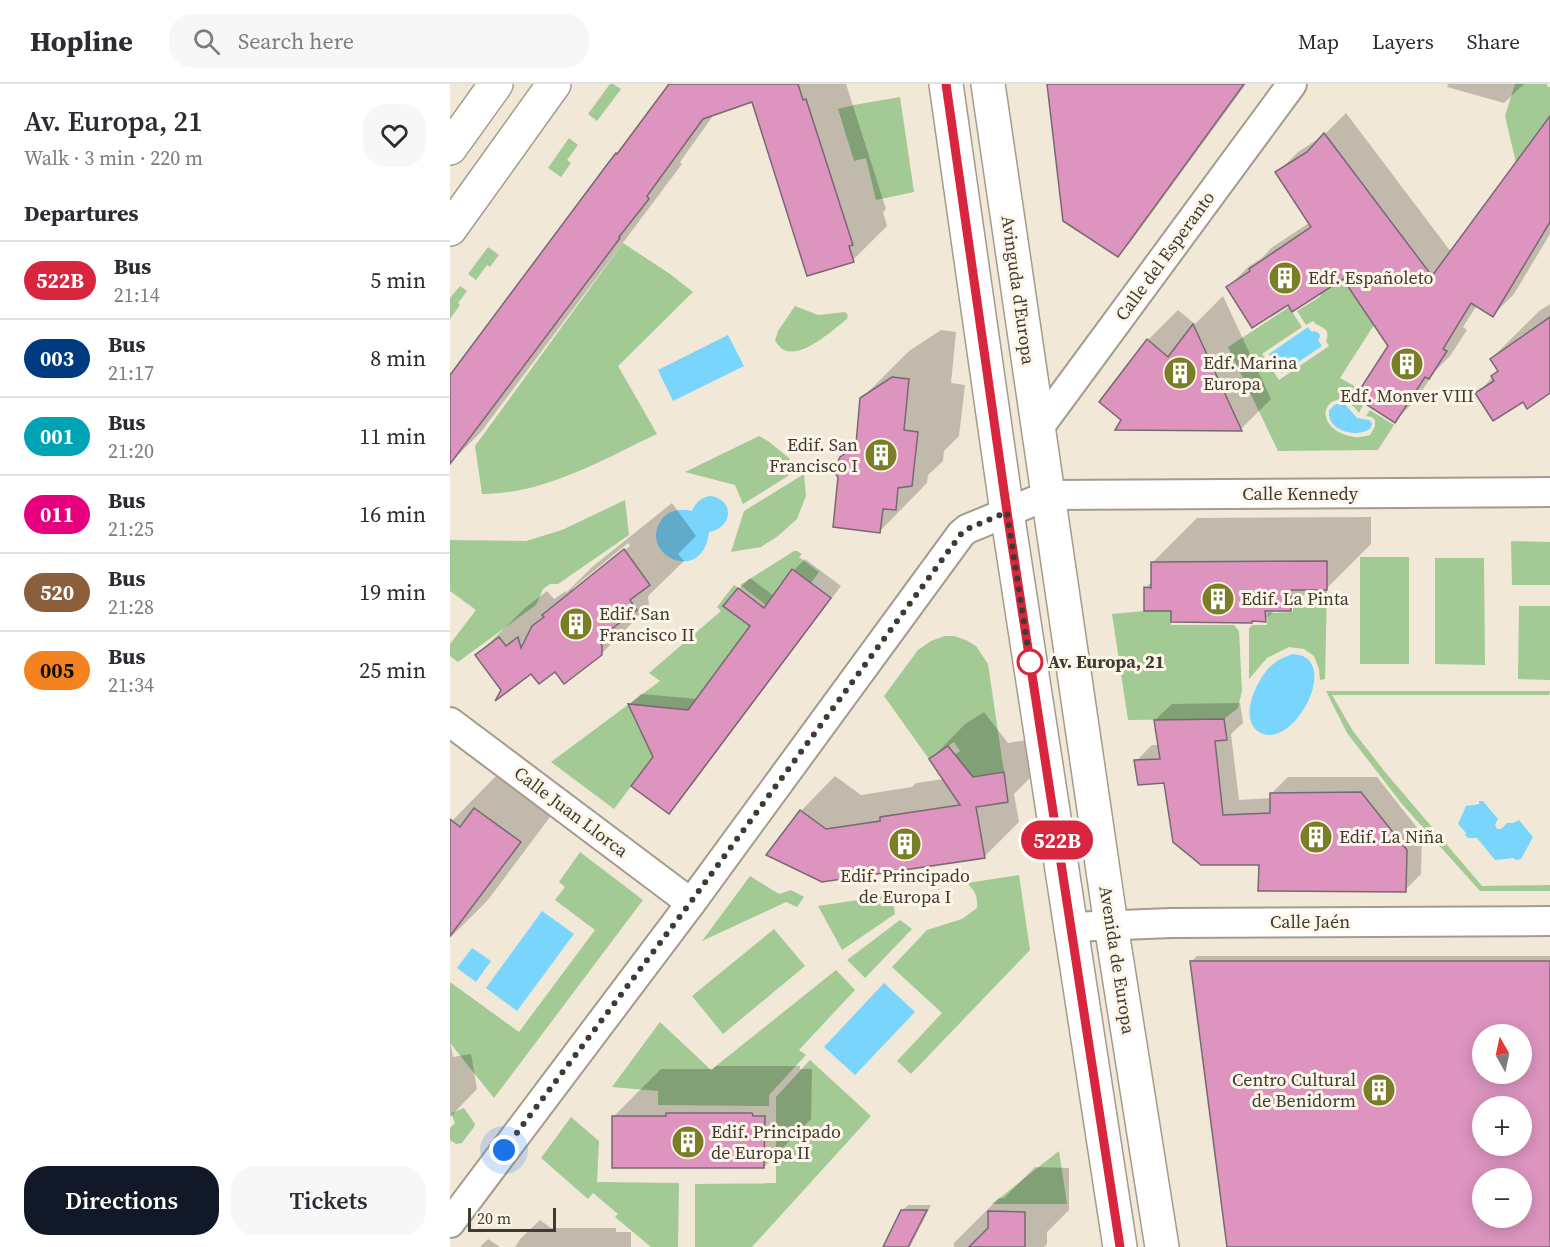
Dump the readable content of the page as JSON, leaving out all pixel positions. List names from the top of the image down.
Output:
{
  "streets": {
    "main road": ["Avinguda d'Europa", "Avenida de Europa"],
    "street": [
      "Calle del Esperanto",
      "Calle Kennedy",
      "Calle Juan Llorca",
      "Calle Jaén"
    ]
  },
  "crossings": [
    ["Calle del Esperanto", "Avinguda d'Europa"],
    ["Avinguda d'Europa", "Calle Kennedy"],
    ["Avinguda d'Europa", "Avenida de Europa"],
    ["Calle Kennedy", "Avenida de Europa"],
    ["Calle Jaén", "Avenida de Europa"]
  ],
  "places": {
    "building": [
      "Edf. Españoleto",
      "Edf. Monver VIII",
      "Edf. Marina Europa",
      "Edif. San Francisco I",
      "Edif. La Pinta",
      "Edif. San Francisco II",
      "Edif. La Niña",
      "Edif. Principado de Europa I",
      "Centro Cultural de Benidorm",
      "Edif. Principado de Europa II"
    ],
    "other": ["Av. Europa, 21"]
  },
  "lines": ["bus line 522B"],
  "scale_bar": "20 m",
  "north": "top",
  "page": {
    "header": "Hopline",
    "search": "Search here",
    "nav": ["Map", "Layers", "Share"],
    "heading": [
      ["Av. Europa, 21", "Walk · 3 min · 220 m"],
      "Departures"
    ],
    "on_map": "522B",
    "list": [
      {
        "mark": "522B",
        "name": "Bus",
        "note": "21:14",
        "value": "5 min"
      },
      {
        "mark": "003",
        "name": "Bus",
        "note": "21:17",
        "value": "8 min"
      },
      {
        "mark": "001",
        "name": "Bus",
        "note": "21:20",
        "value": "11 min"
      },
      {
        "mark": "011",
        "name": "Bus",
        "note": "21:25",
        "value": "16 min"
      },
      {
        "mark": "520",
        "name": "Bus",
        "note": "21:28",
        "value": "19 min"
      },
      {
        "mark": "005",
        "name": "Bus",
        "note": "21:34",
        "value": "25 min"
      }
    ],
    "map_buttons": ["+", "−"],
    "buttons": ["Directions", "Tickets"],
    "scale": "20 m"
  }
}
